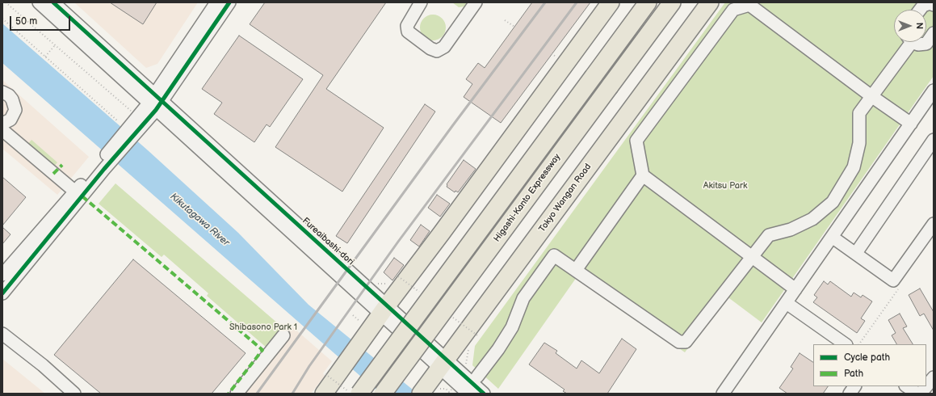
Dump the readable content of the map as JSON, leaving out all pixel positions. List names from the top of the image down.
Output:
{
  "streets": {
    "highway": ["Higashi-Kanto Expressway", "Tokyo Wangan Road"],
    "street": ["Fureaibashi-dori"]
  },
  "crossings": [
    ["Tokyo Wangan Road", "Fureaibashi-dori"]
  ],
  "water": ["Kikutagawa River"],
  "parks": ["Akitsu Park", "Shibasono Park 1"],
  "legend": ["Cycle path", "Path"],
  "scale_bar": "50 m",
  "north": "right"
}
